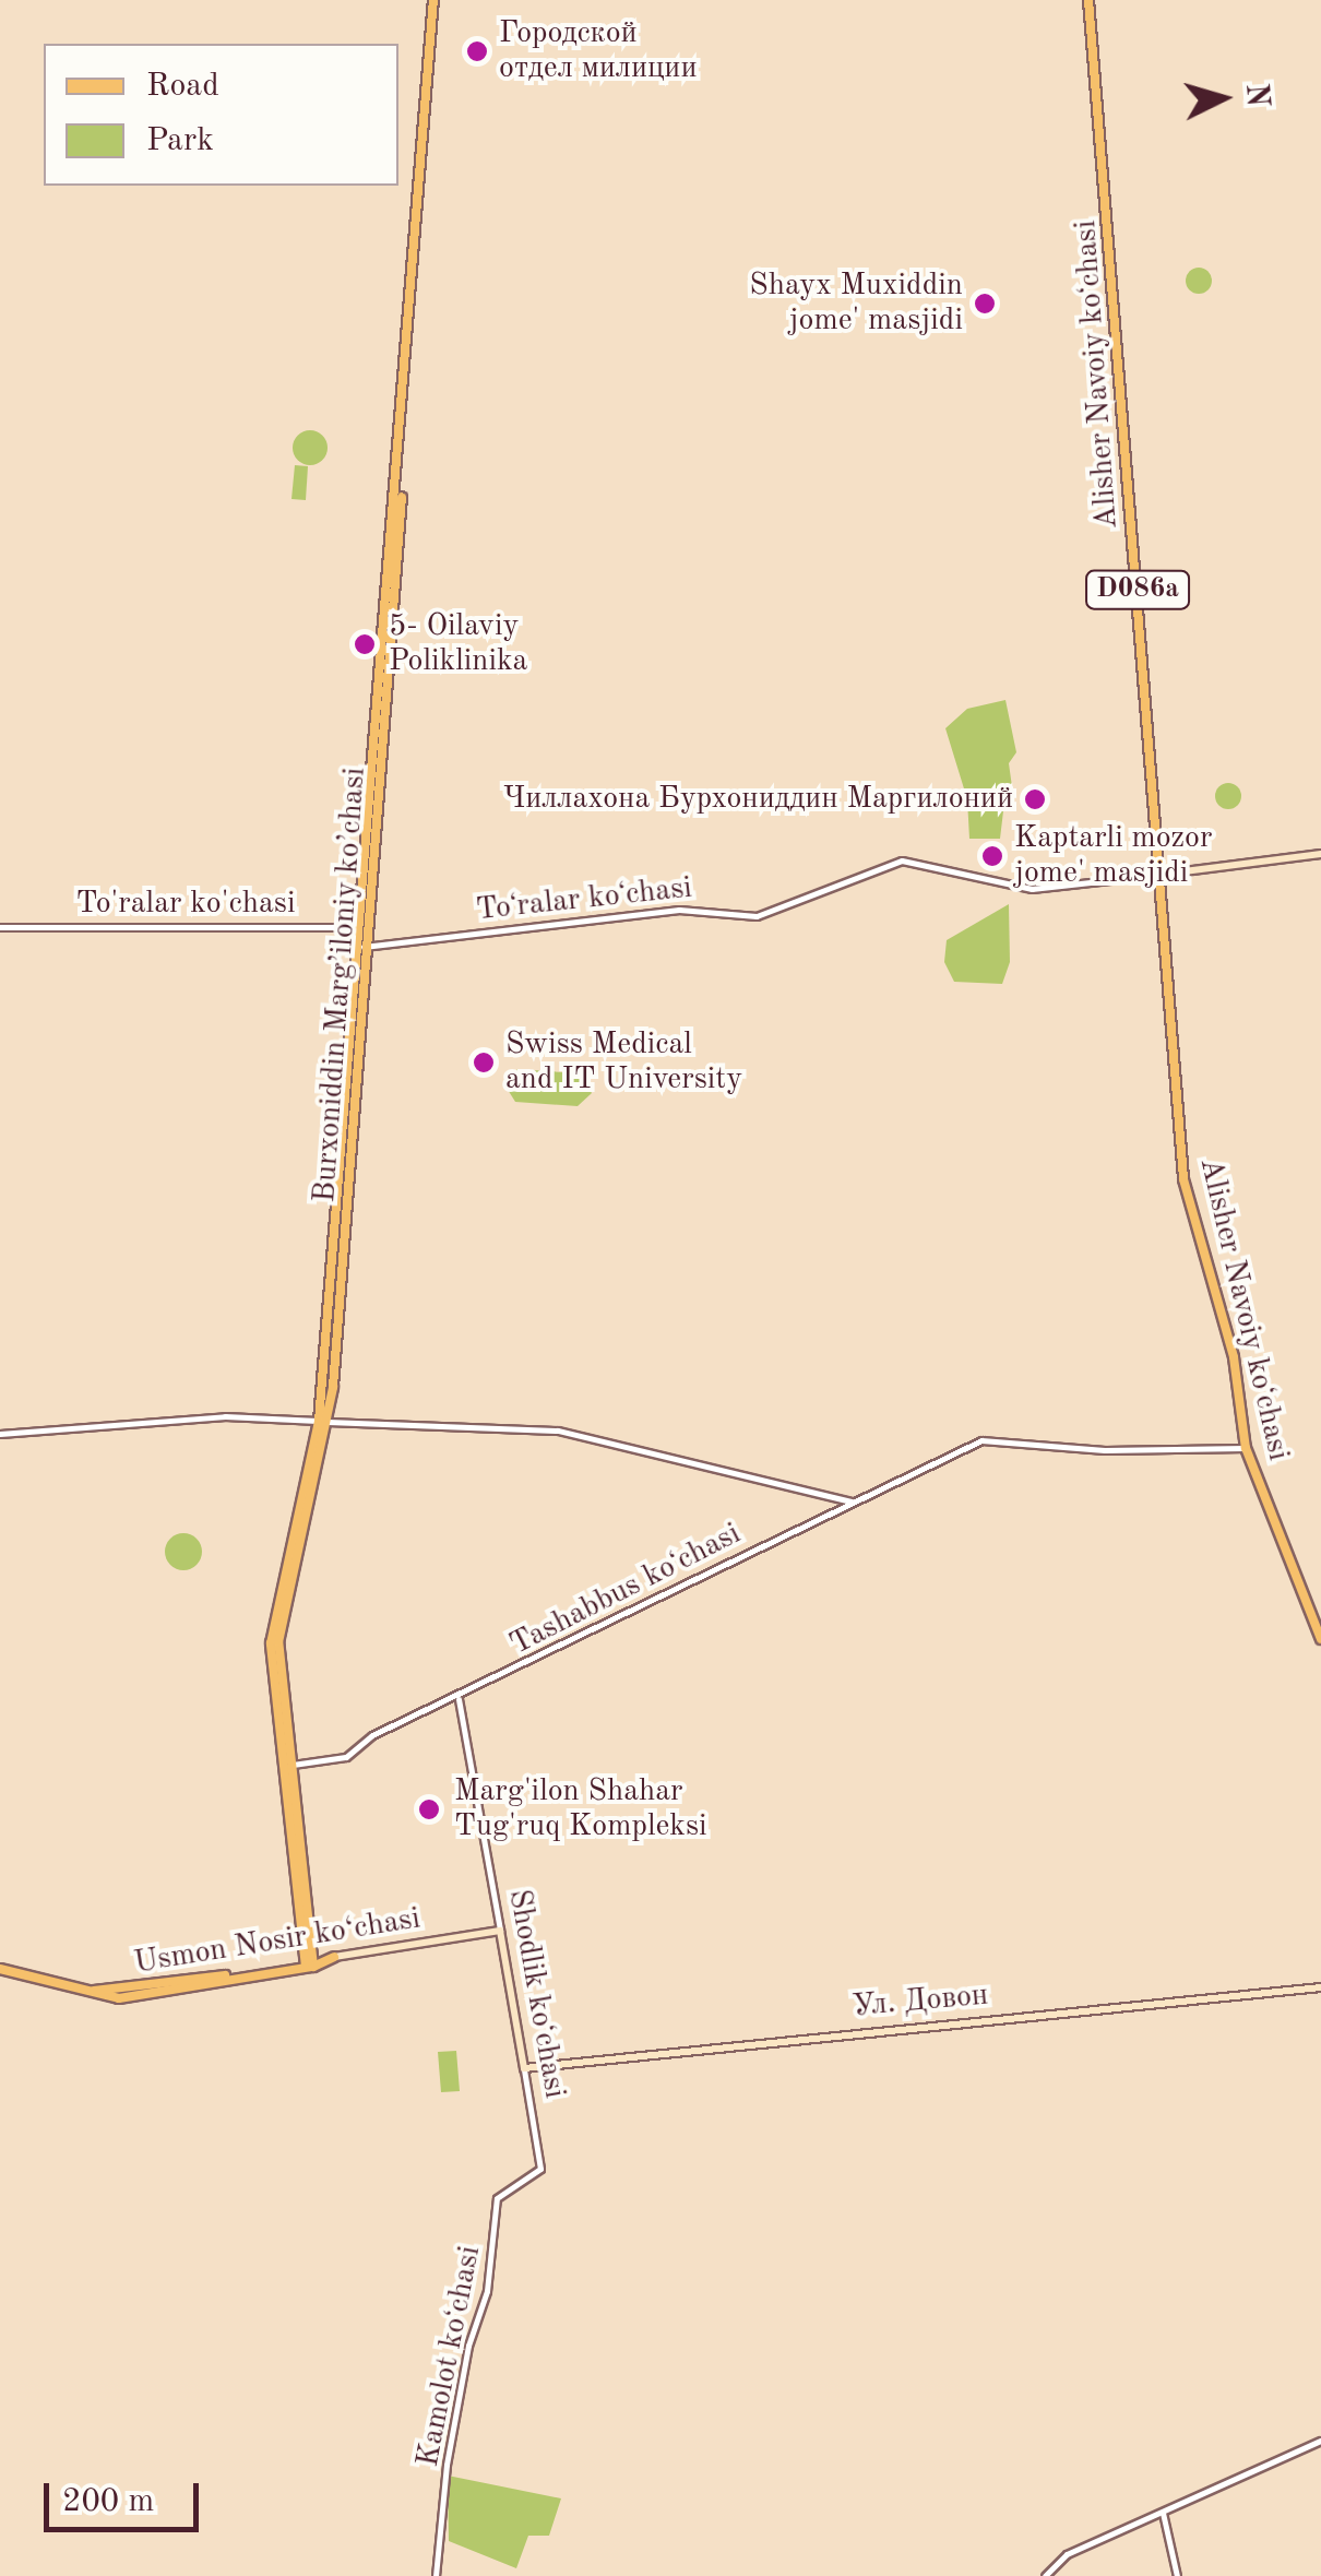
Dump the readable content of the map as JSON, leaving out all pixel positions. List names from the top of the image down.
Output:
{
  "streets": {
    "main road": [
      "Alisher Navoiy koʻchasi",
      "D086a",
      "Toʻralar koʻchasi",
      "Burxoniddin Marg’iloniy ko’chasi",
      "Usmon Nosir ko‘chasi",
      "Shodlik koʻchasi",
      "Ул. Довон"
    ],
    "street": ["To'ralar ko'chasi", "Tashabbus koʻchasi", "Kamolot koʻchasi"]
  },
  "crossings": [
    ["Alisher Navoiy koʻchasi", "Toʻralar koʻchasi"],
    ["Alisher Navoiy koʻchasi", "Tashabbus koʻchasi"],
    ["Toʻralar koʻchasi", "Burxoniddin Marg’iloniy ko’chasi"],
    ["To'ralar ko'chasi", "Burxoniddin Marg’iloniy ko’chasi"],
    ["Burxoniddin Marg’iloniy ko’chasi", "Tashabbus koʻchasi"],
    ["Burxoniddin Marg’iloniy ko’chasi", "Usmon Nosir ko‘chasi"],
    ["Tashabbus koʻchasi", "Shodlik koʻchasi"],
    ["Usmon Nosir ko‘chasi", "Shodlik koʻchasi"],
    ["Shodlik koʻchasi", "Ул. Довон"],
    ["Shodlik koʻchasi", "Kamolot koʻchasi"]
  ],
  "places": [
    "Городской отдел милиции",
    "Shayx Muxiddin jome' masjidi",
    "5- Oilaviy Poliklinika",
    "Чиллахона Бурхониддин Маргилоний",
    "Kaptarli mozor jome' masjidi",
    "Swiss Medical and IT University",
    "Marg'ilon Shahar Tug'ruq Kompleksi"
  ],
  "legend": ["Road", "Park"],
  "scale_bar": "200 m",
  "north": "right"
}
